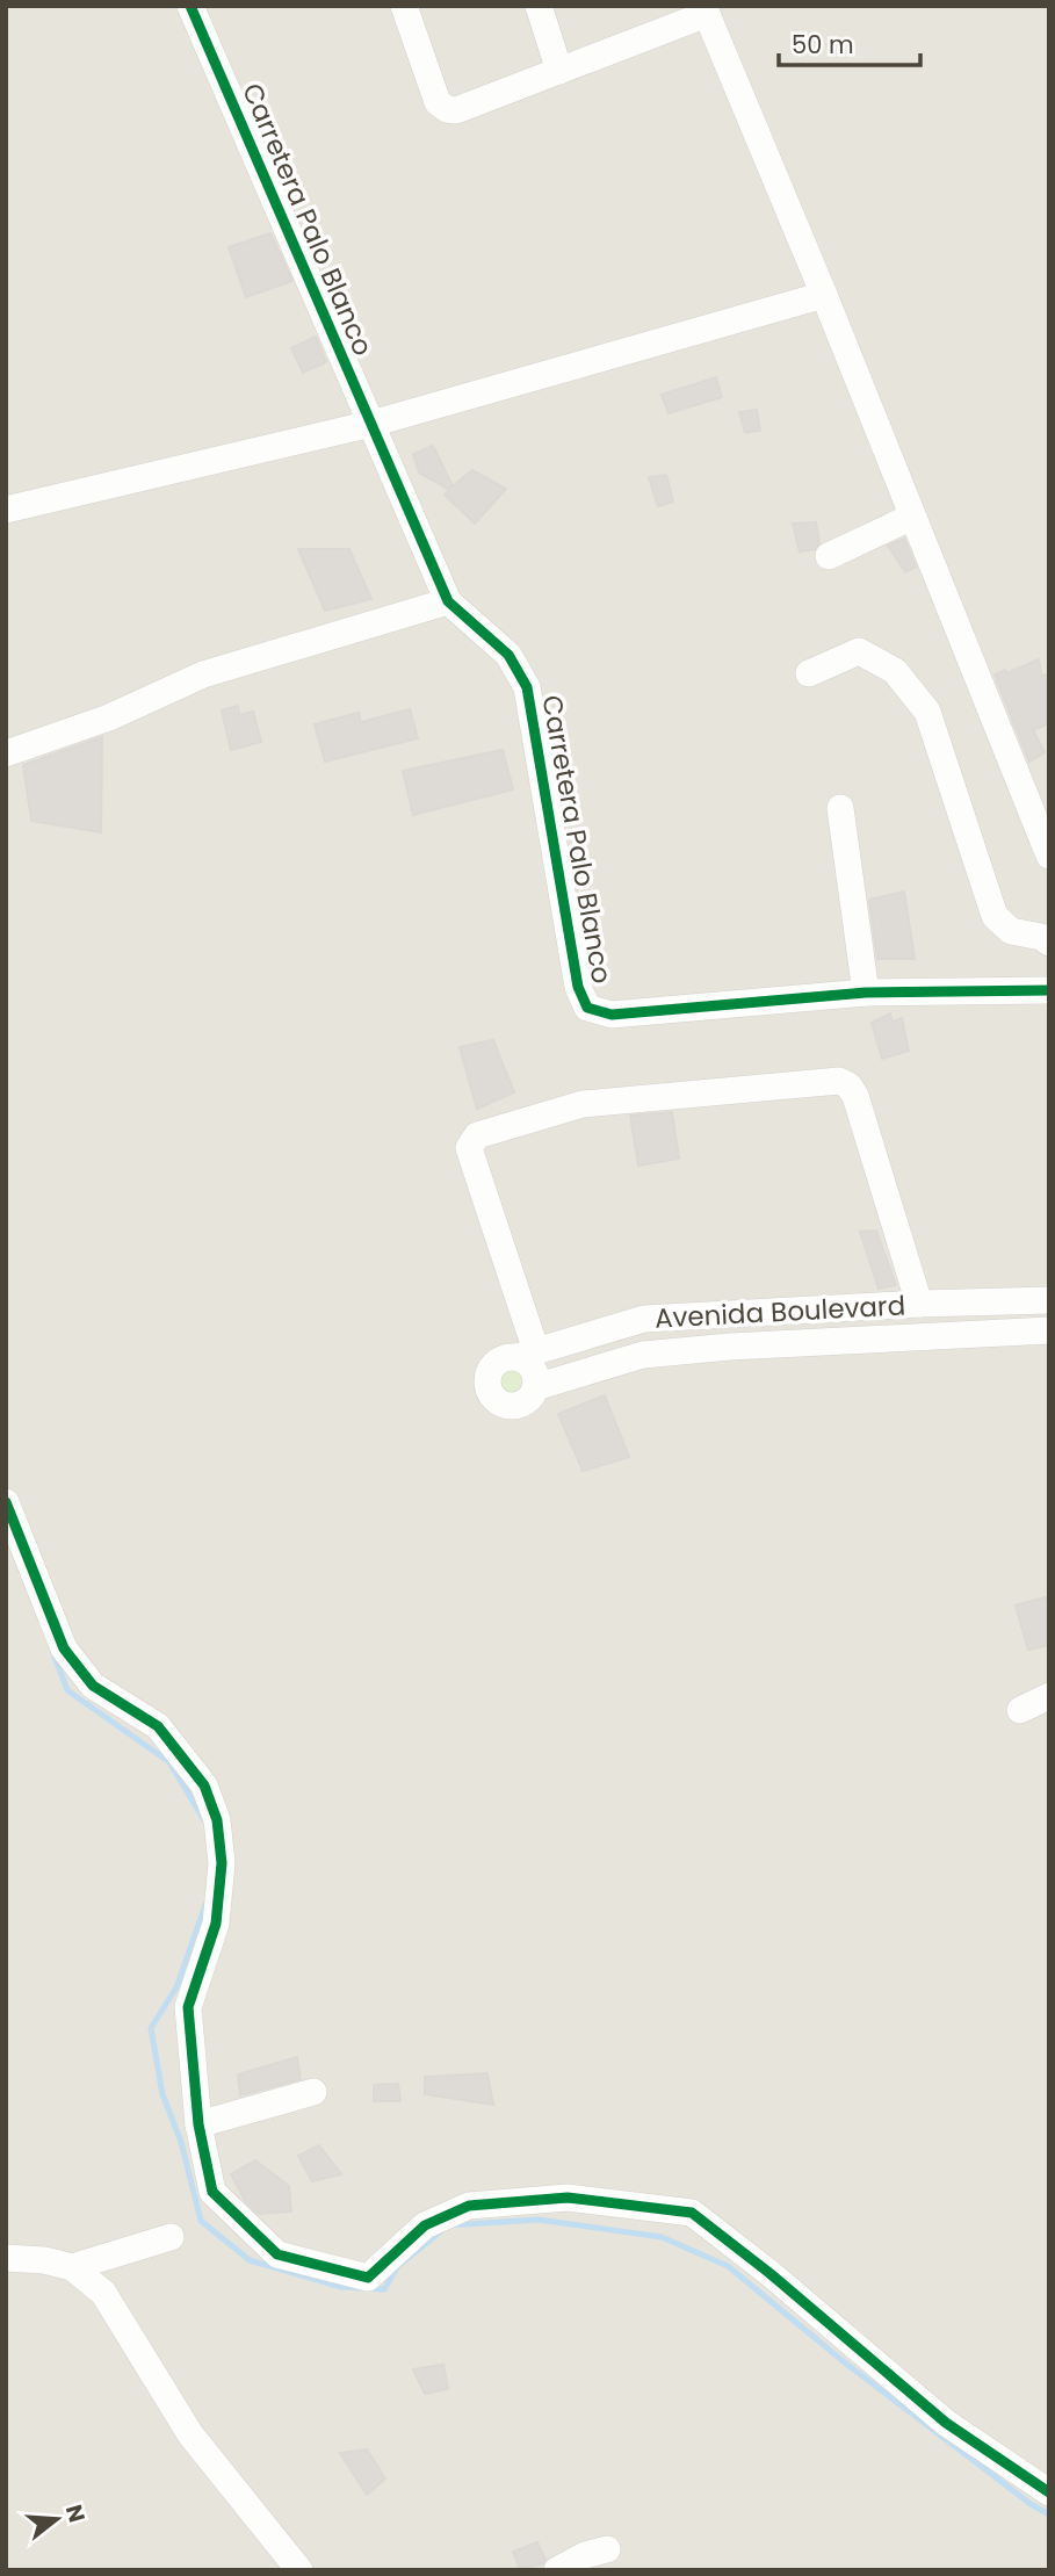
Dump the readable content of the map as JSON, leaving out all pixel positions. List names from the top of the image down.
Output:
{
  "streets": {
    "street": ["Carretera Palo Blanco", "Avenida Boulevard"]
  },
  "scale_bar": "50 m",
  "north": "right"
}
